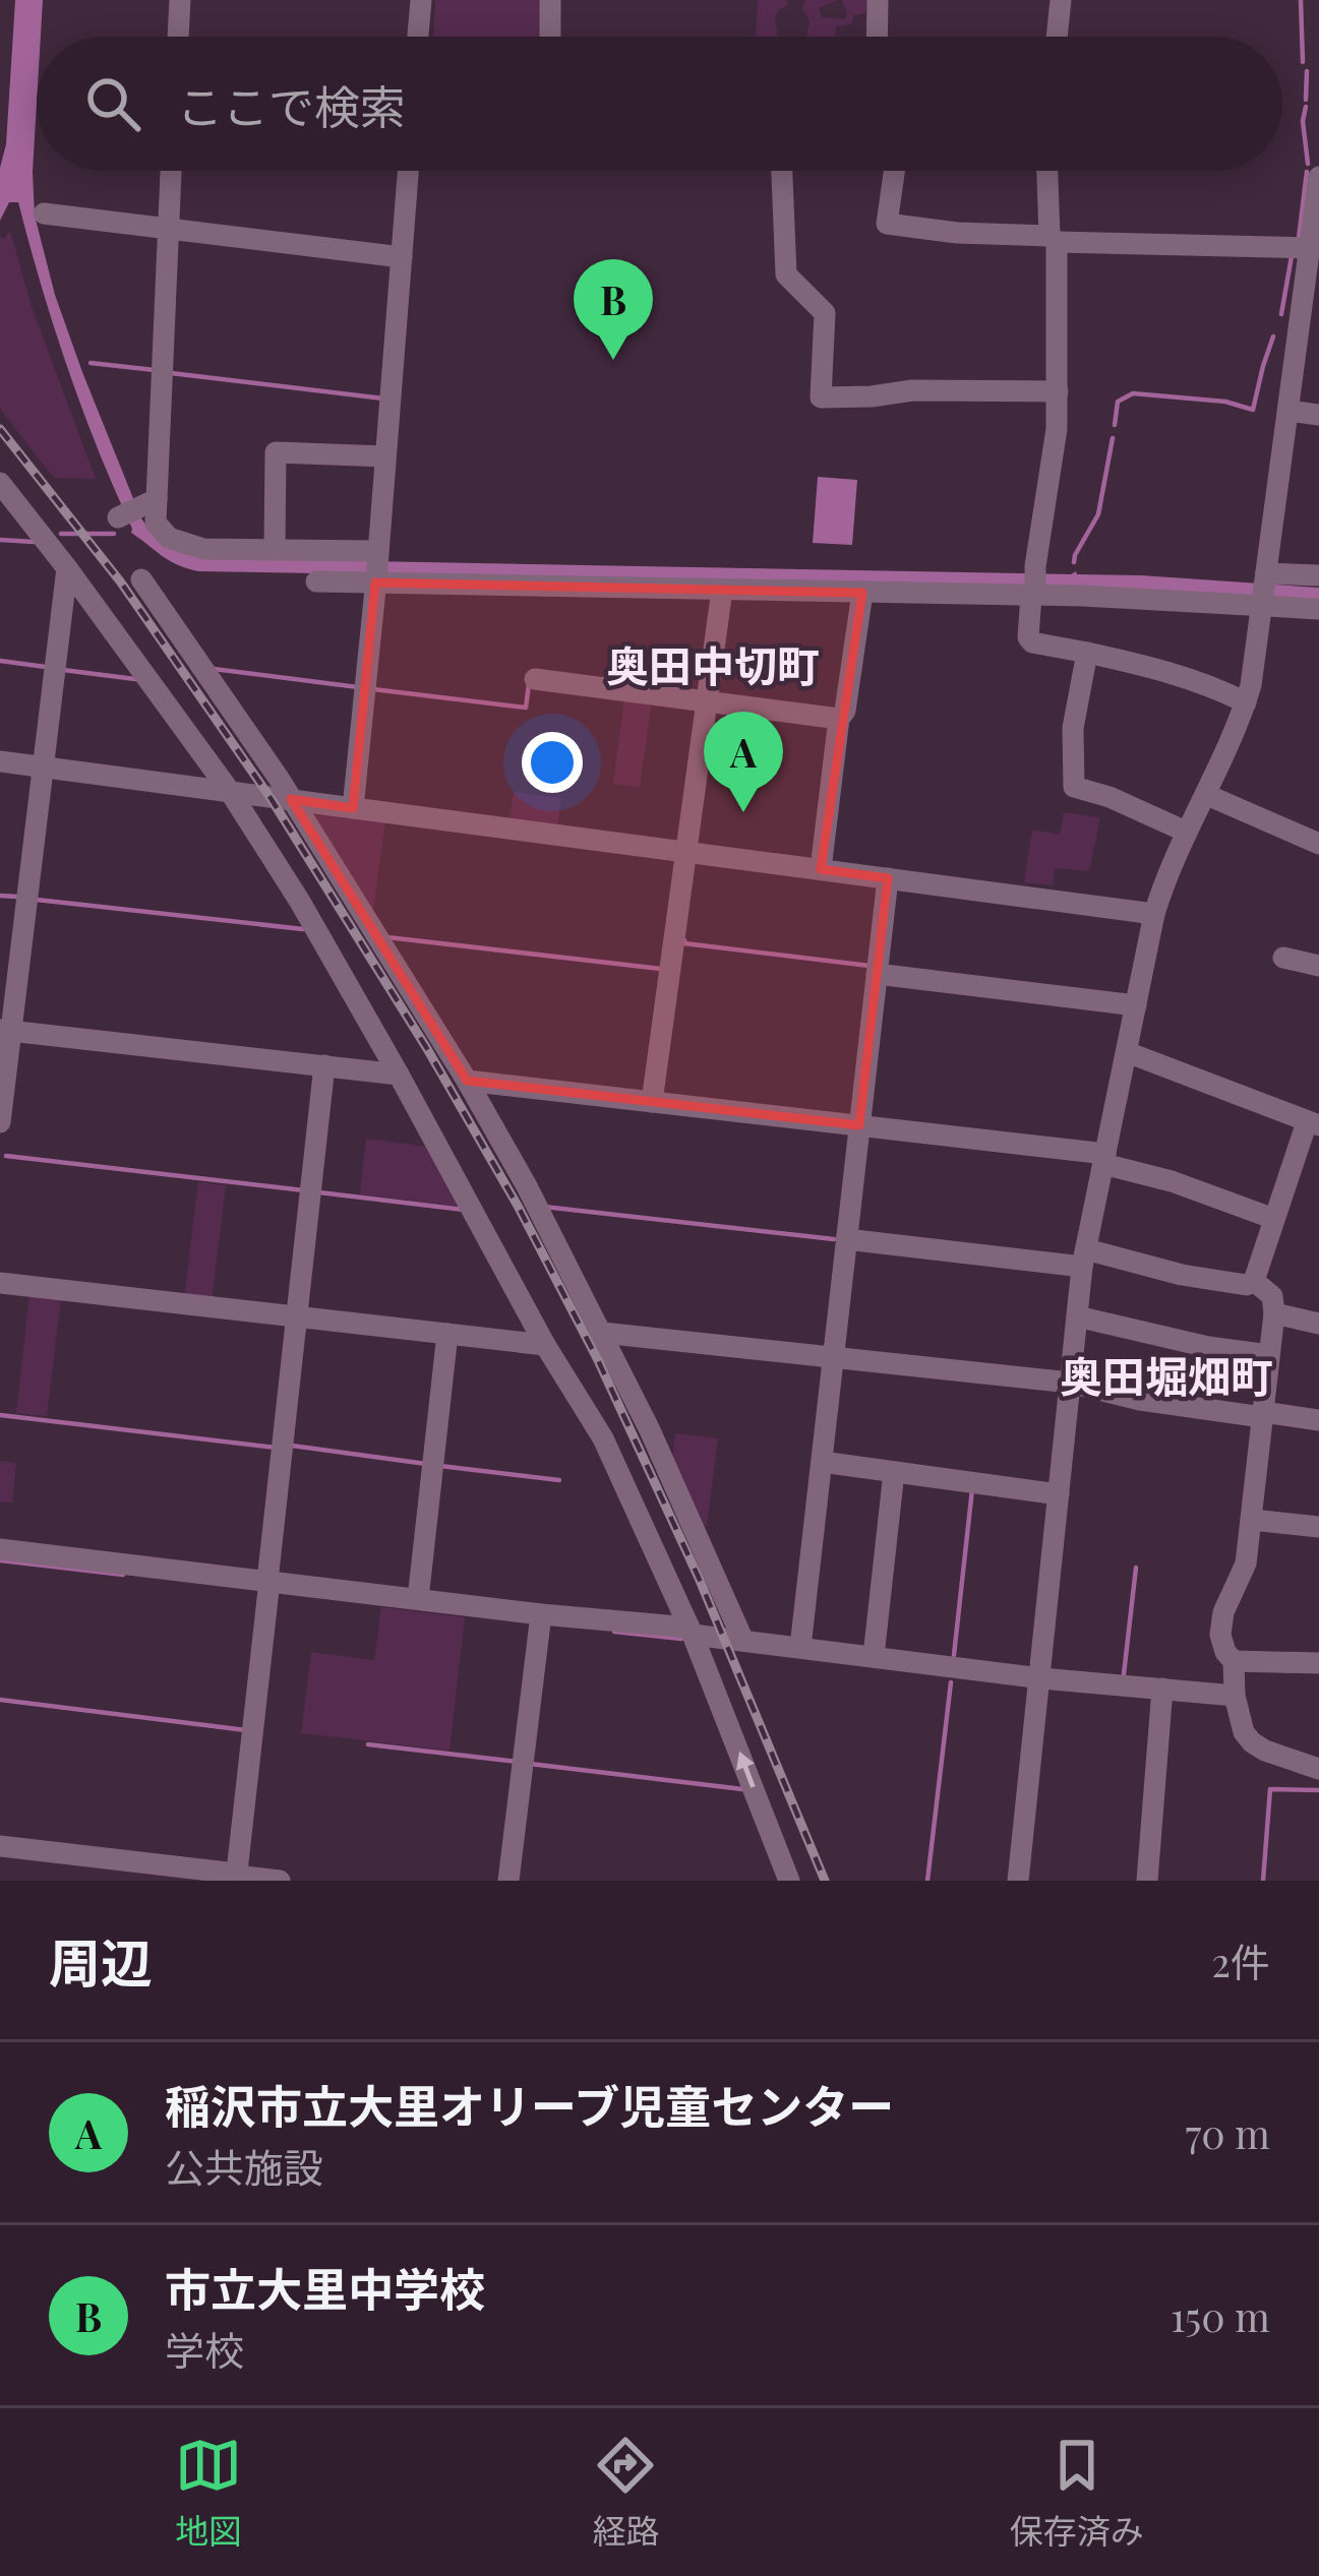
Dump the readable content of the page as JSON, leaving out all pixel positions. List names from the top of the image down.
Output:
{
  "districts": ["奥田中切町", "奥田堀畑町"],
  "page": {
    "search": "ここで検索",
    "pins": ["B", "A"],
    "heading": ["周辺", "2件"],
    "list": [
      {
        "mark": "A",
        "name": "稲沢市立大里オリーブ児童センター",
        "note": "公共施設",
        "value": "70 m"
      },
      {
        "mark": "B",
        "name": "市立大里中学校",
        "note": "学校",
        "value": "150 m"
      }
    ],
    "nav": ["地図", "経路", "保存済み"]
  }
}
